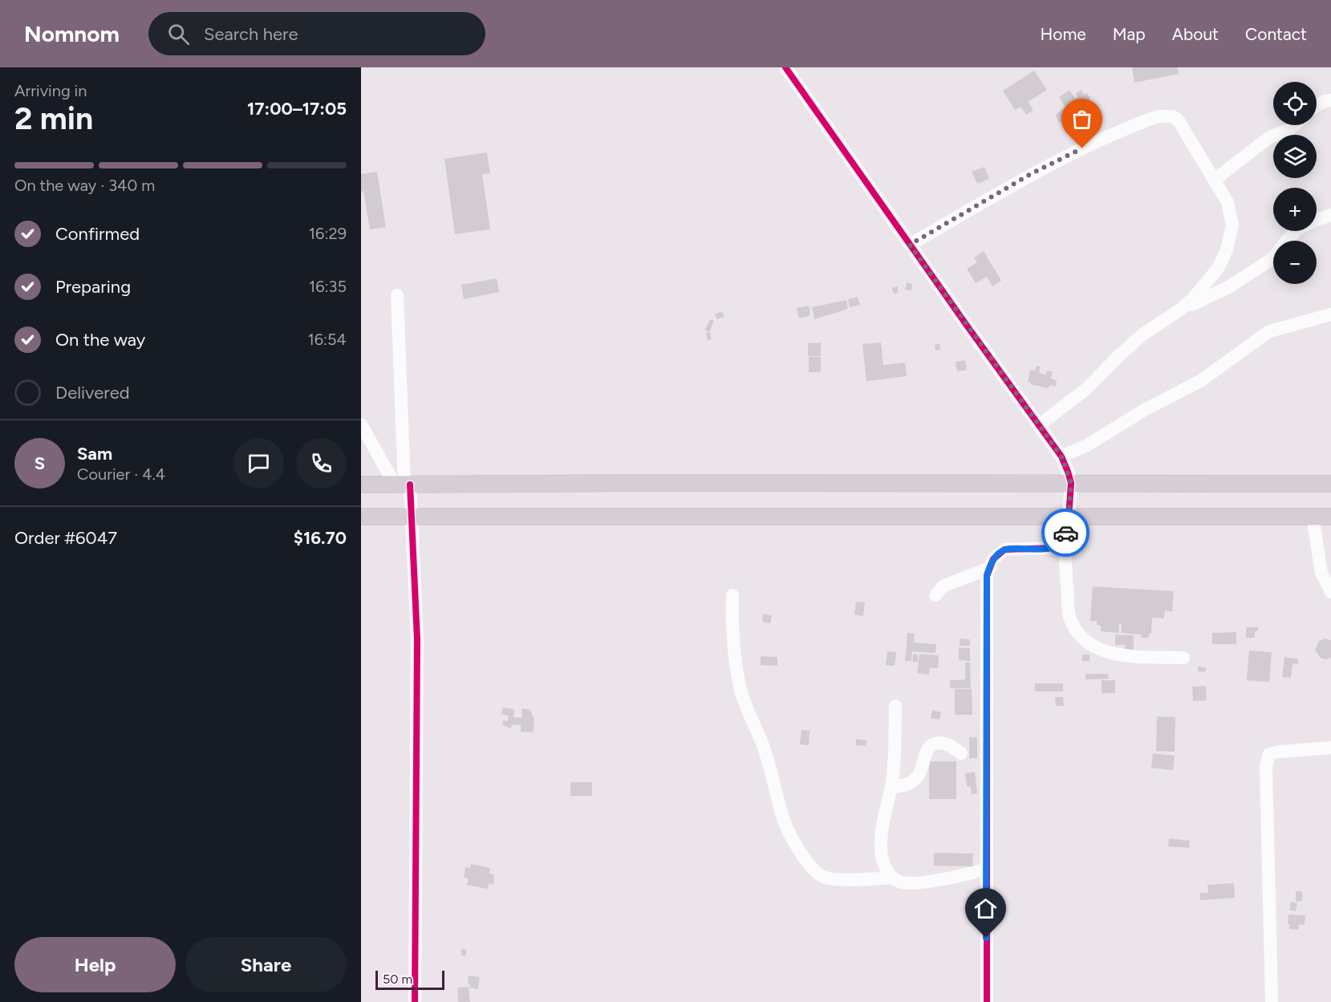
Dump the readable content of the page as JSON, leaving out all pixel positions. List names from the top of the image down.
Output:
{
  "scale_bar": "50 m",
  "page": {
    "header": "Nomnom",
    "search": "Search here",
    "nav": [
      "Home",
      "Map",
      "About",
      "Contact"
    ],
    "heading": ["2 min", "Arriving in", "17:00–17:05"],
    "panel": [
      "Sam",
      "Courier · 4.4",
      "Order #6047",
      "$16.70"
    ],
    "map_buttons": ["+", "−"],
    "bar": "On the way · 340 m",
    "list": [
      ["Confirmed", "16:29"],
      ["Preparing", "16:35"],
      ["On the way", "16:54"],
      "Delivered"
    ],
    "round": "S",
    "buttons": ["Help", "Share"],
    "scale": "50 m"
  }
}
